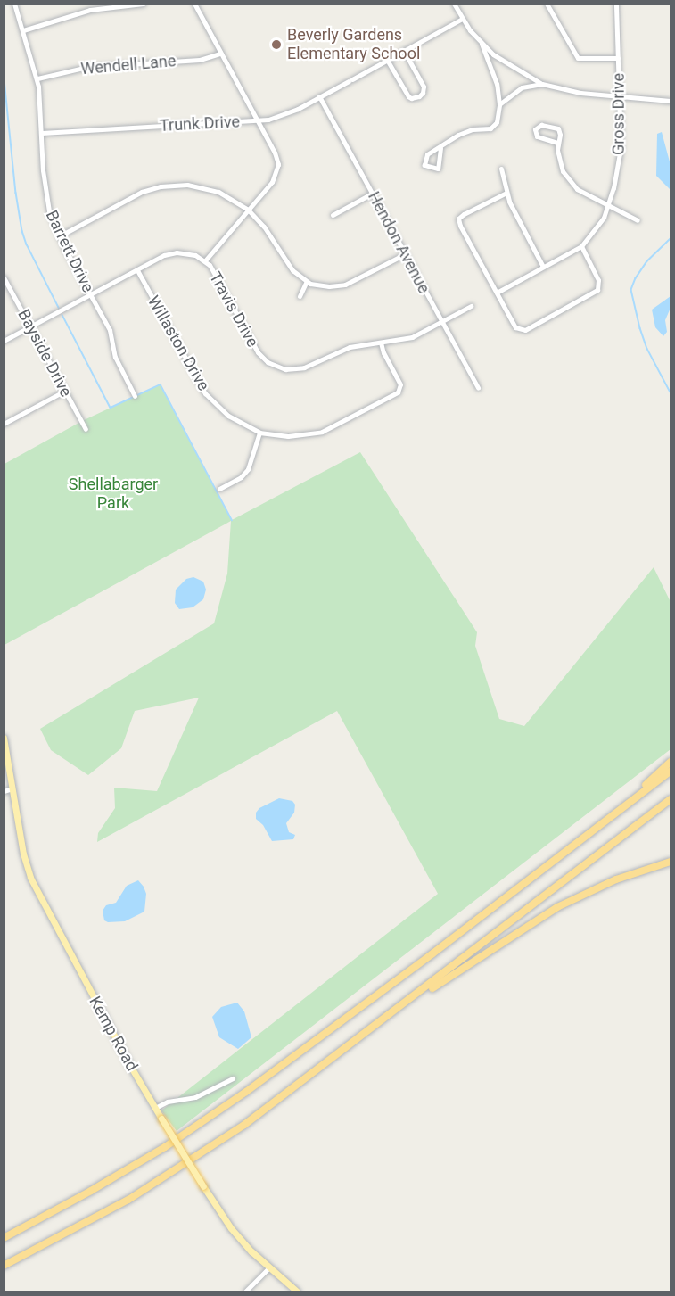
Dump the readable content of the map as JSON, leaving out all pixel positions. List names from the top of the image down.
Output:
{
  "streets": {
    "main road": ["Kemp Road"],
    "street": [
      "Wendell Lane",
      "Gross Drive",
      "Trunk Drive",
      "Hendon Avenue",
      "Barrett Drive",
      "Travis Drive",
      "Willaston Drive",
      "Bayside Drive"
    ]
  },
  "crossings": [
    ["Wendell Lane", "Barrett Drive"],
    ["Trunk Drive", "Hendon Avenue"],
    ["Trunk Drive", "Barrett Drive"],
    ["Hendon Avenue", "Travis Drive"],
    ["Barrett Drive", "Travis Drive"],
    ["Travis Drive", "Willaston Drive"],
    ["Travis Drive", "Bayside Drive"]
  ],
  "parks": ["Shellabarger Park"],
  "places": ["Beverly Gardens Elementary School"]
}
